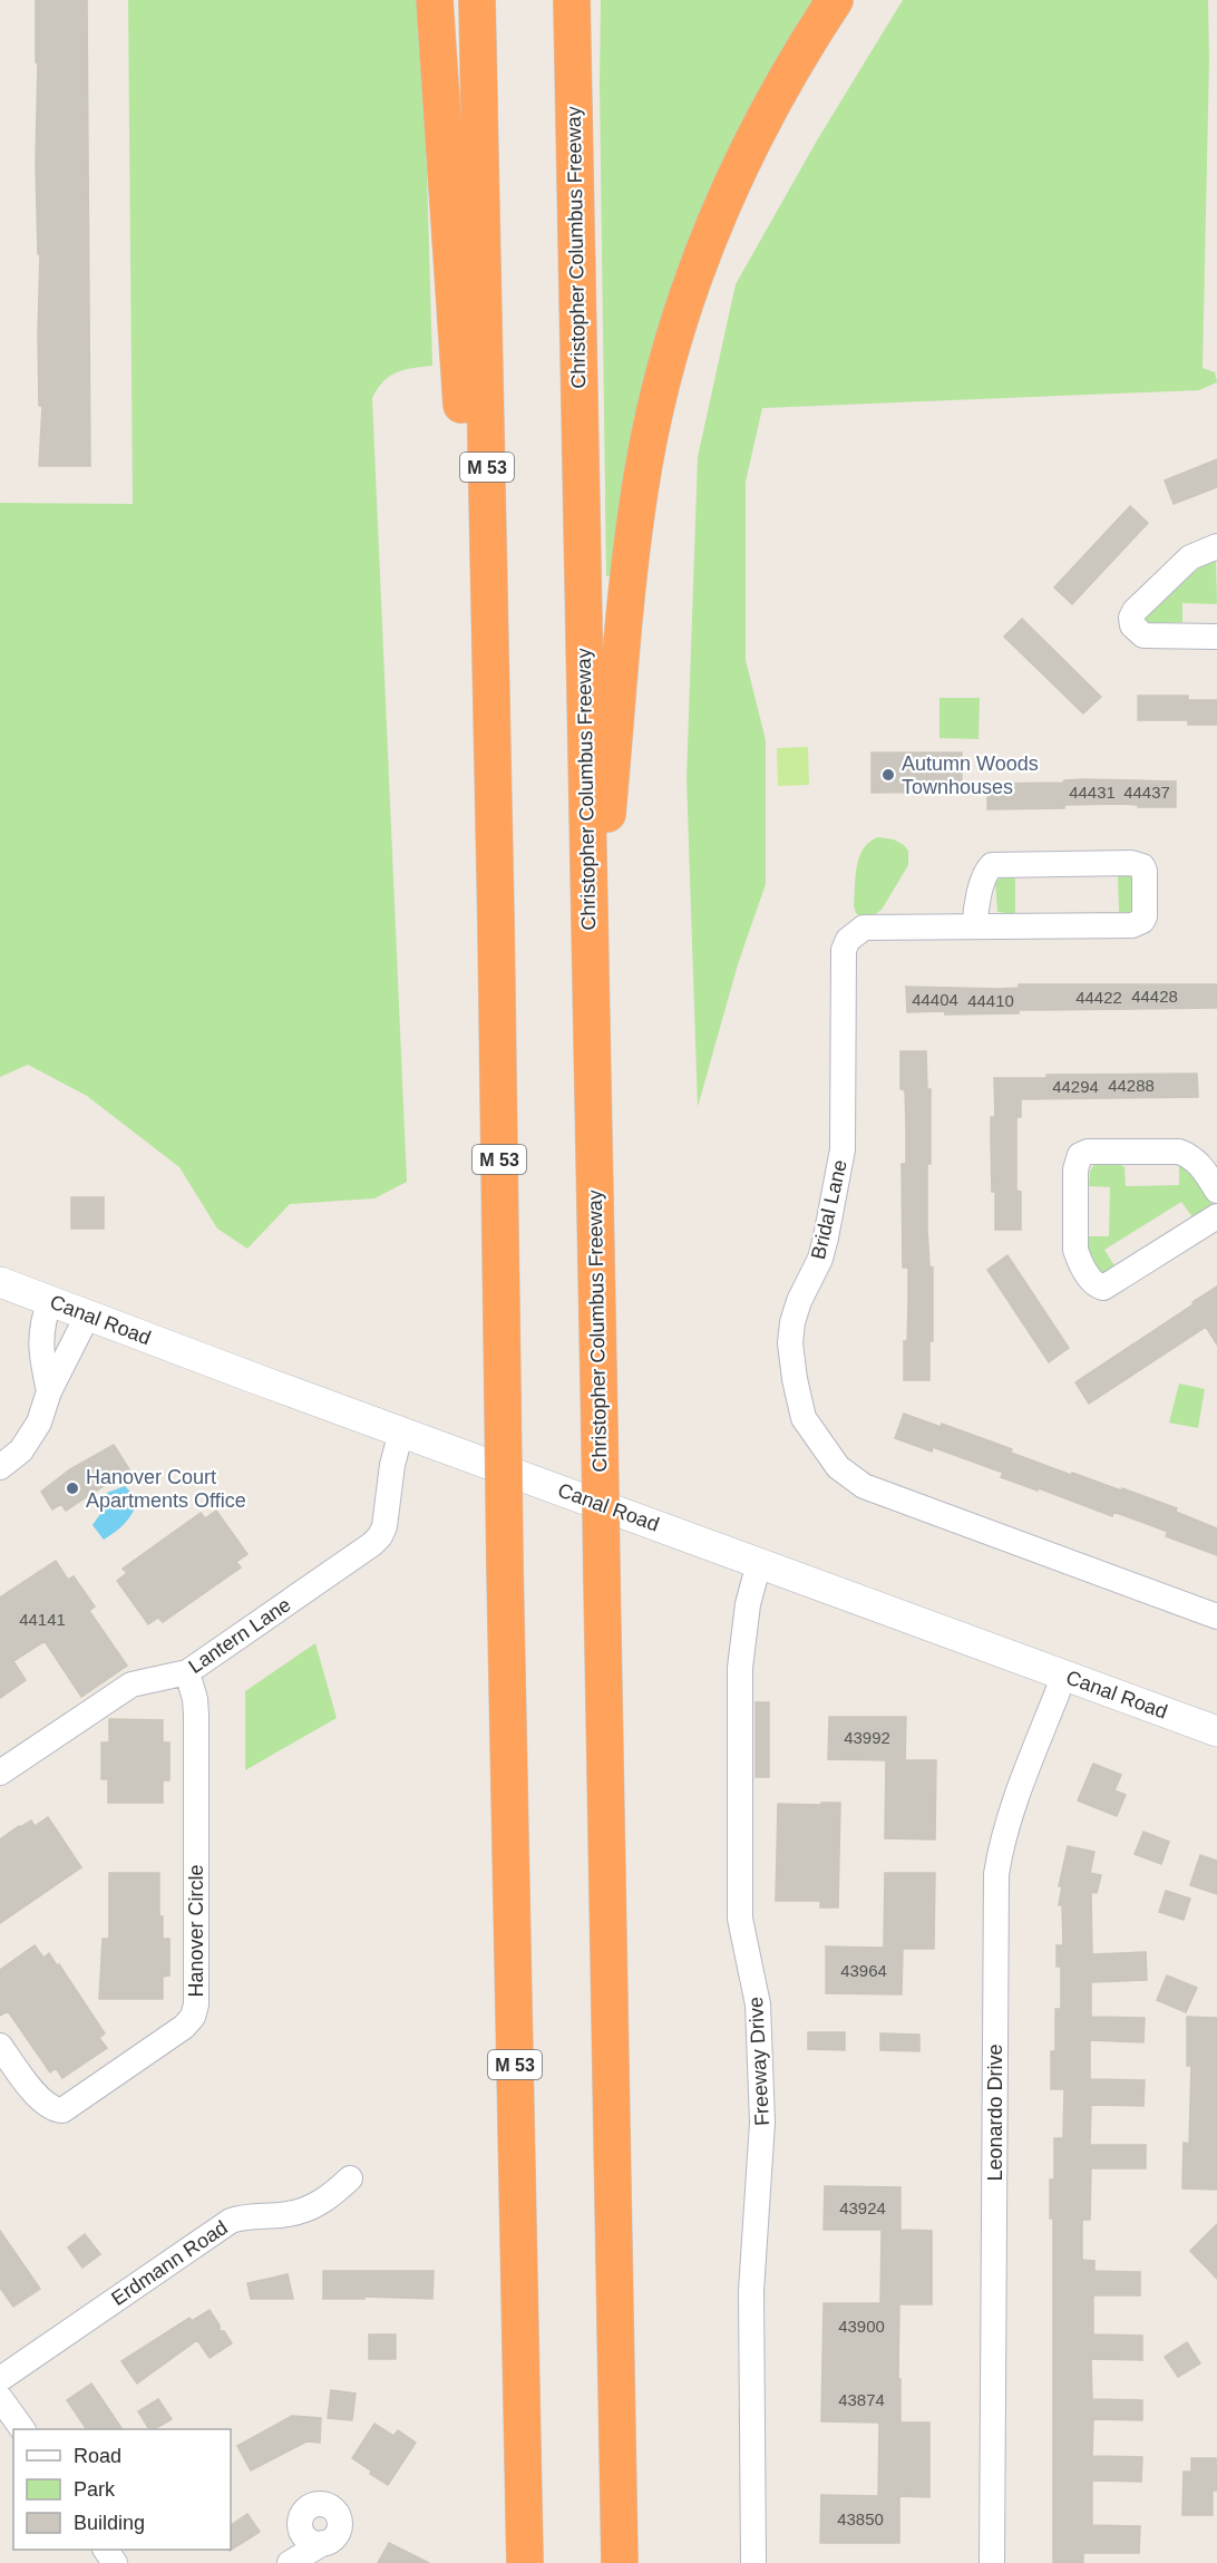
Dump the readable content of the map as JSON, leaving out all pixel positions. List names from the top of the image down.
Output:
{
  "streets": {
    "highway": ["Christopher Columbus Freeway", "M 53"],
    "street": [
      "Bridal Lane",
      "Canal Road",
      "Lantern Lane",
      "Hanover Circle",
      "Freeway Drive",
      "Leonardo Drive",
      "Erdmann Road"
    ]
  },
  "crossings": [
    ["Canal Road", "Lantern Lane"],
    ["Canal Road", "Freeway Drive"],
    ["Canal Road", "Leonardo Drive"],
    ["Lantern Lane", "Hanover Circle"]
  ],
  "places": ["Autumn Woods Townhouses", "Hanover Court Apartments Office"],
  "house_numbers": [
    "44431",
    "44437",
    "44428",
    "44422",
    "44404",
    "44410",
    "44288",
    "44294",
    "44141",
    "43992",
    "43964",
    "43924",
    "43900",
    "43874",
    "43850"
  ],
  "legend": ["Road", "Park", "Building"]
}
